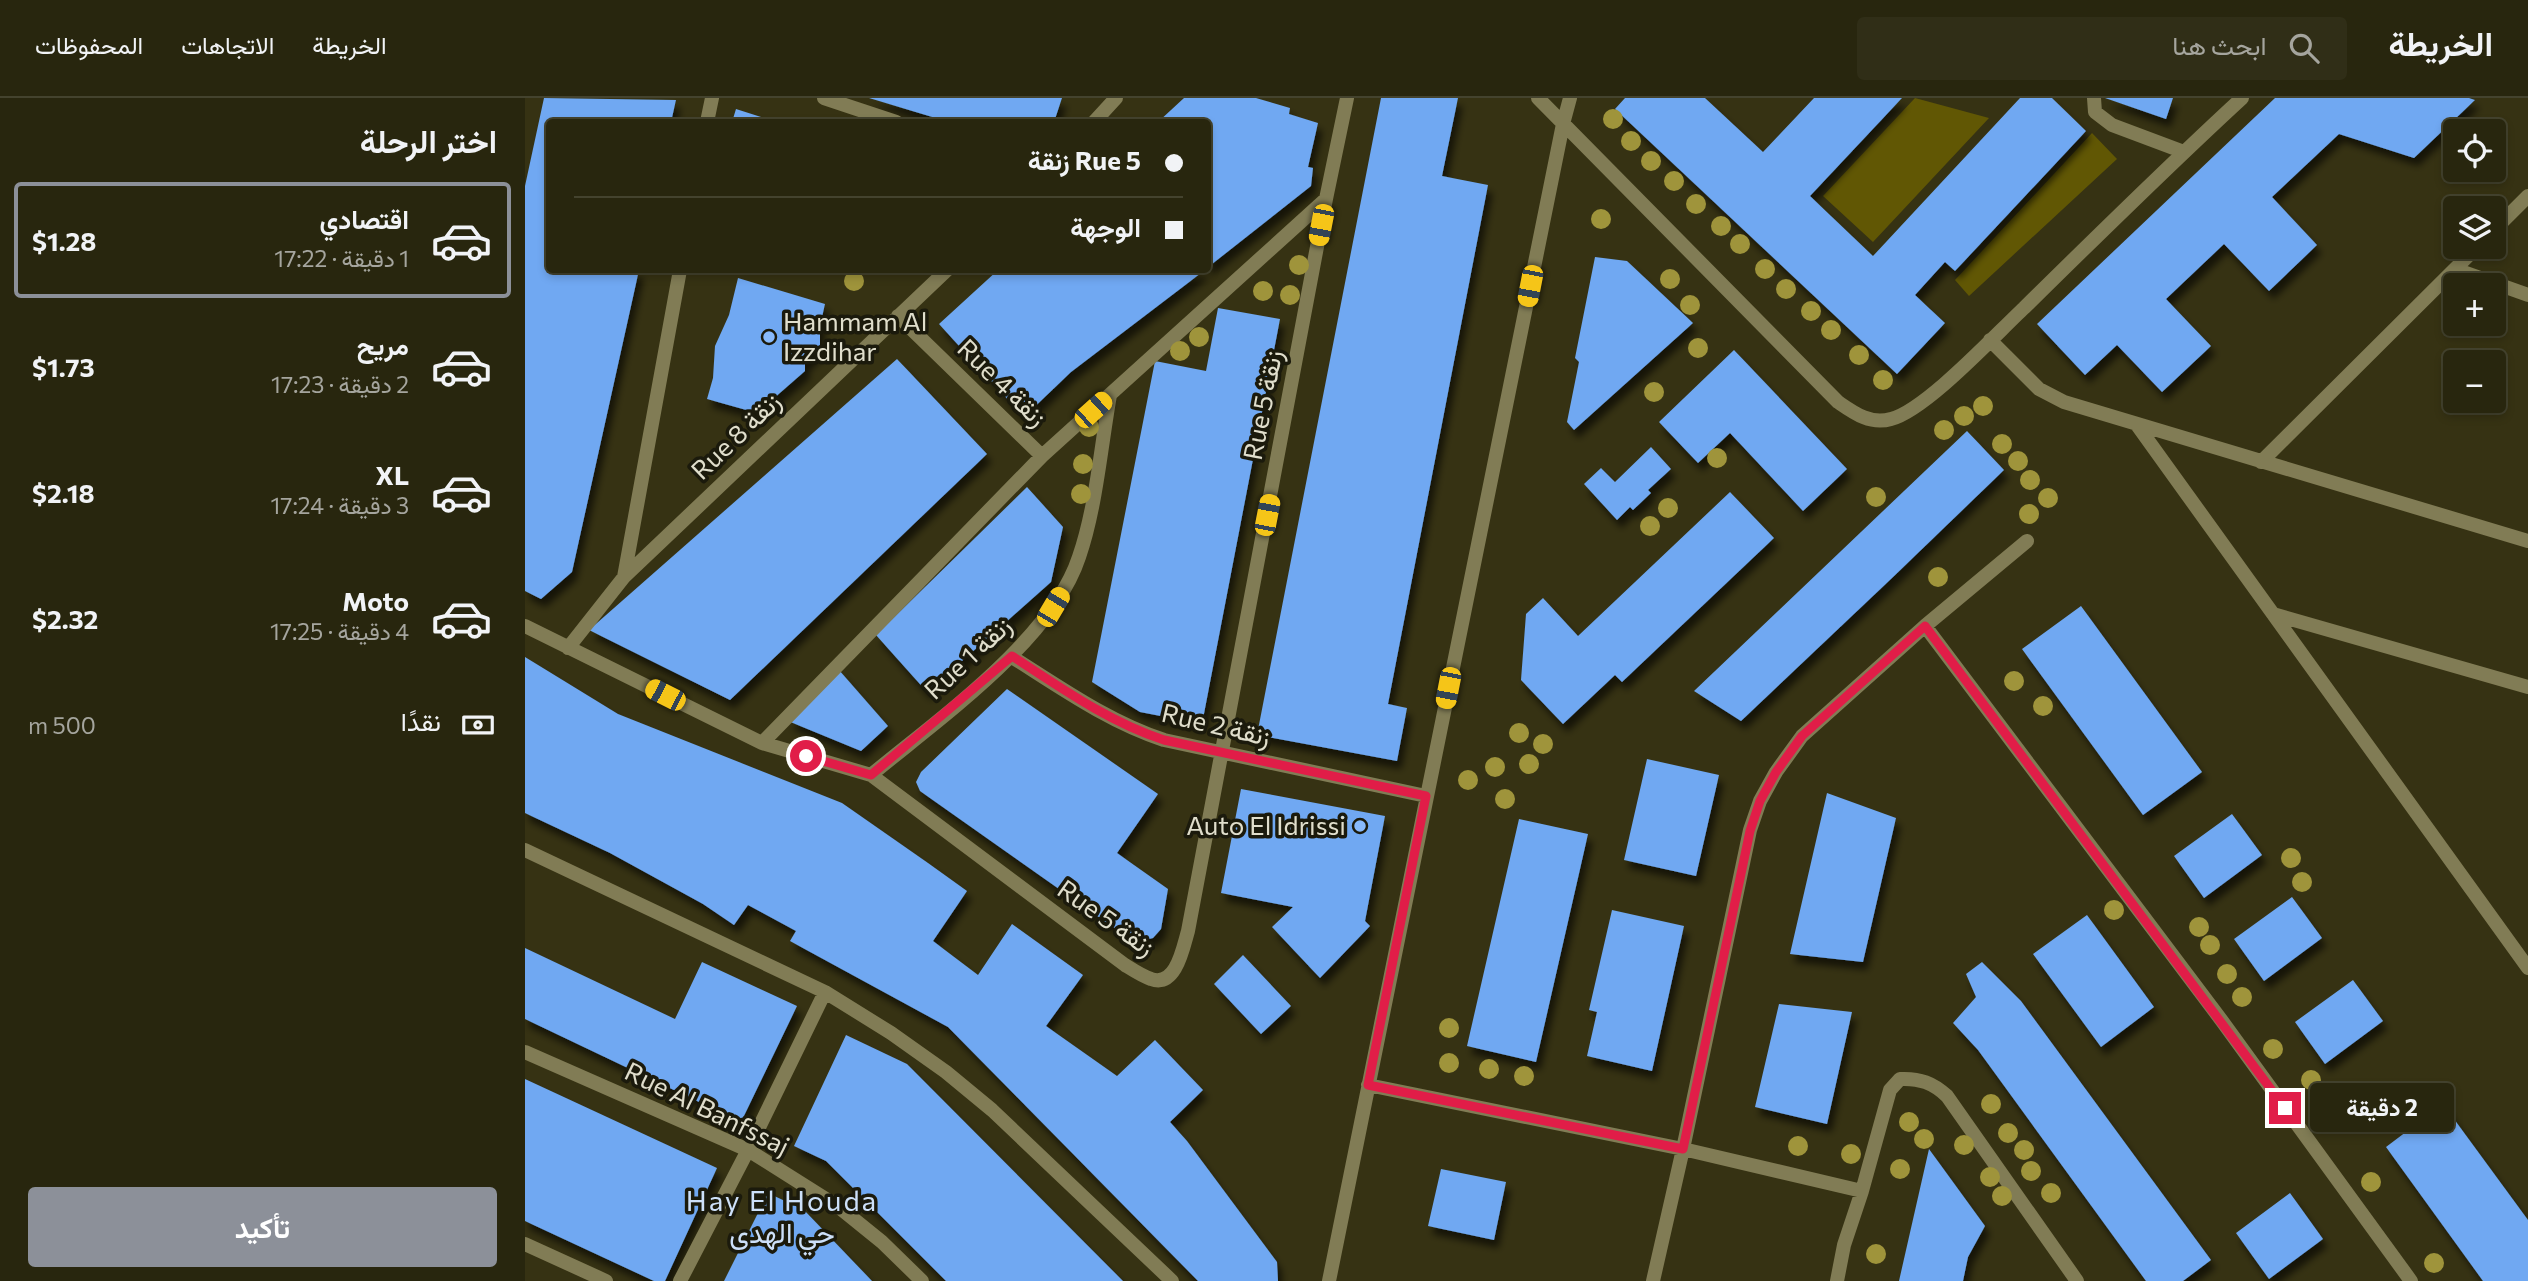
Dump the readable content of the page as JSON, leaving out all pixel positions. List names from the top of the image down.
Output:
{
  "streets": {
    "street": [
      "Rue 4 زنقة",
      "Rue 5 زنقة",
      "Rue 8 زنقة",
      "Rue 1 زنقة",
      "Rue 2 زنقة",
      "Rue Al Banfssaj"
    ]
  },
  "crossings": [
    ["Rue 4 زنقة", "Rue 8 زنقة"],
    ["Rue 5 زنقة", "Rue 8 زنقة"],
    ["Rue 5 زنقة", "Rue 1 زنقة"],
    ["Rue 5 زنقة", "Rue 2 زنقة"],
    ["Rue 1 زنقة", "Rue 2 زنقة"]
  ],
  "districts": ["Hay El Houda حي الهدى"],
  "places": ["Hammam Al Izzdihar", "Auto El Idrissi"],
  "page": {
    "header": "الخريطة",
    "search": "ابحث هنا",
    "nav": ["الخريطة", "الاتجاهات", "المحفوظات"],
    "heading": "اختر الرحلة",
    "map_buttons": ["+", "−"],
    "banner": ["Rue 5 زنقة", "الوجهة"],
    "list": [
      {
        "name": "اقتصادي",
        "note": "1 دقيقة · 17:22",
        "value": "$1.28"
      },
      {
        "name": "مريح",
        "note": "2 دقيقة · 17:23",
        "value": "$1.73"
      },
      {
        "name": "XL",
        "note": "3 دقيقة · 17:24",
        "value": "$2.18"
      },
      {
        "name": "Moto",
        "note": "4 دقيقة · 17:25",
        "value": "$2.32"
      }
    ],
    "pay": ["نقدًا", "500 m"],
    "bubble": "2 دقيقة",
    "buttons": "تأكيد"
  }
}
